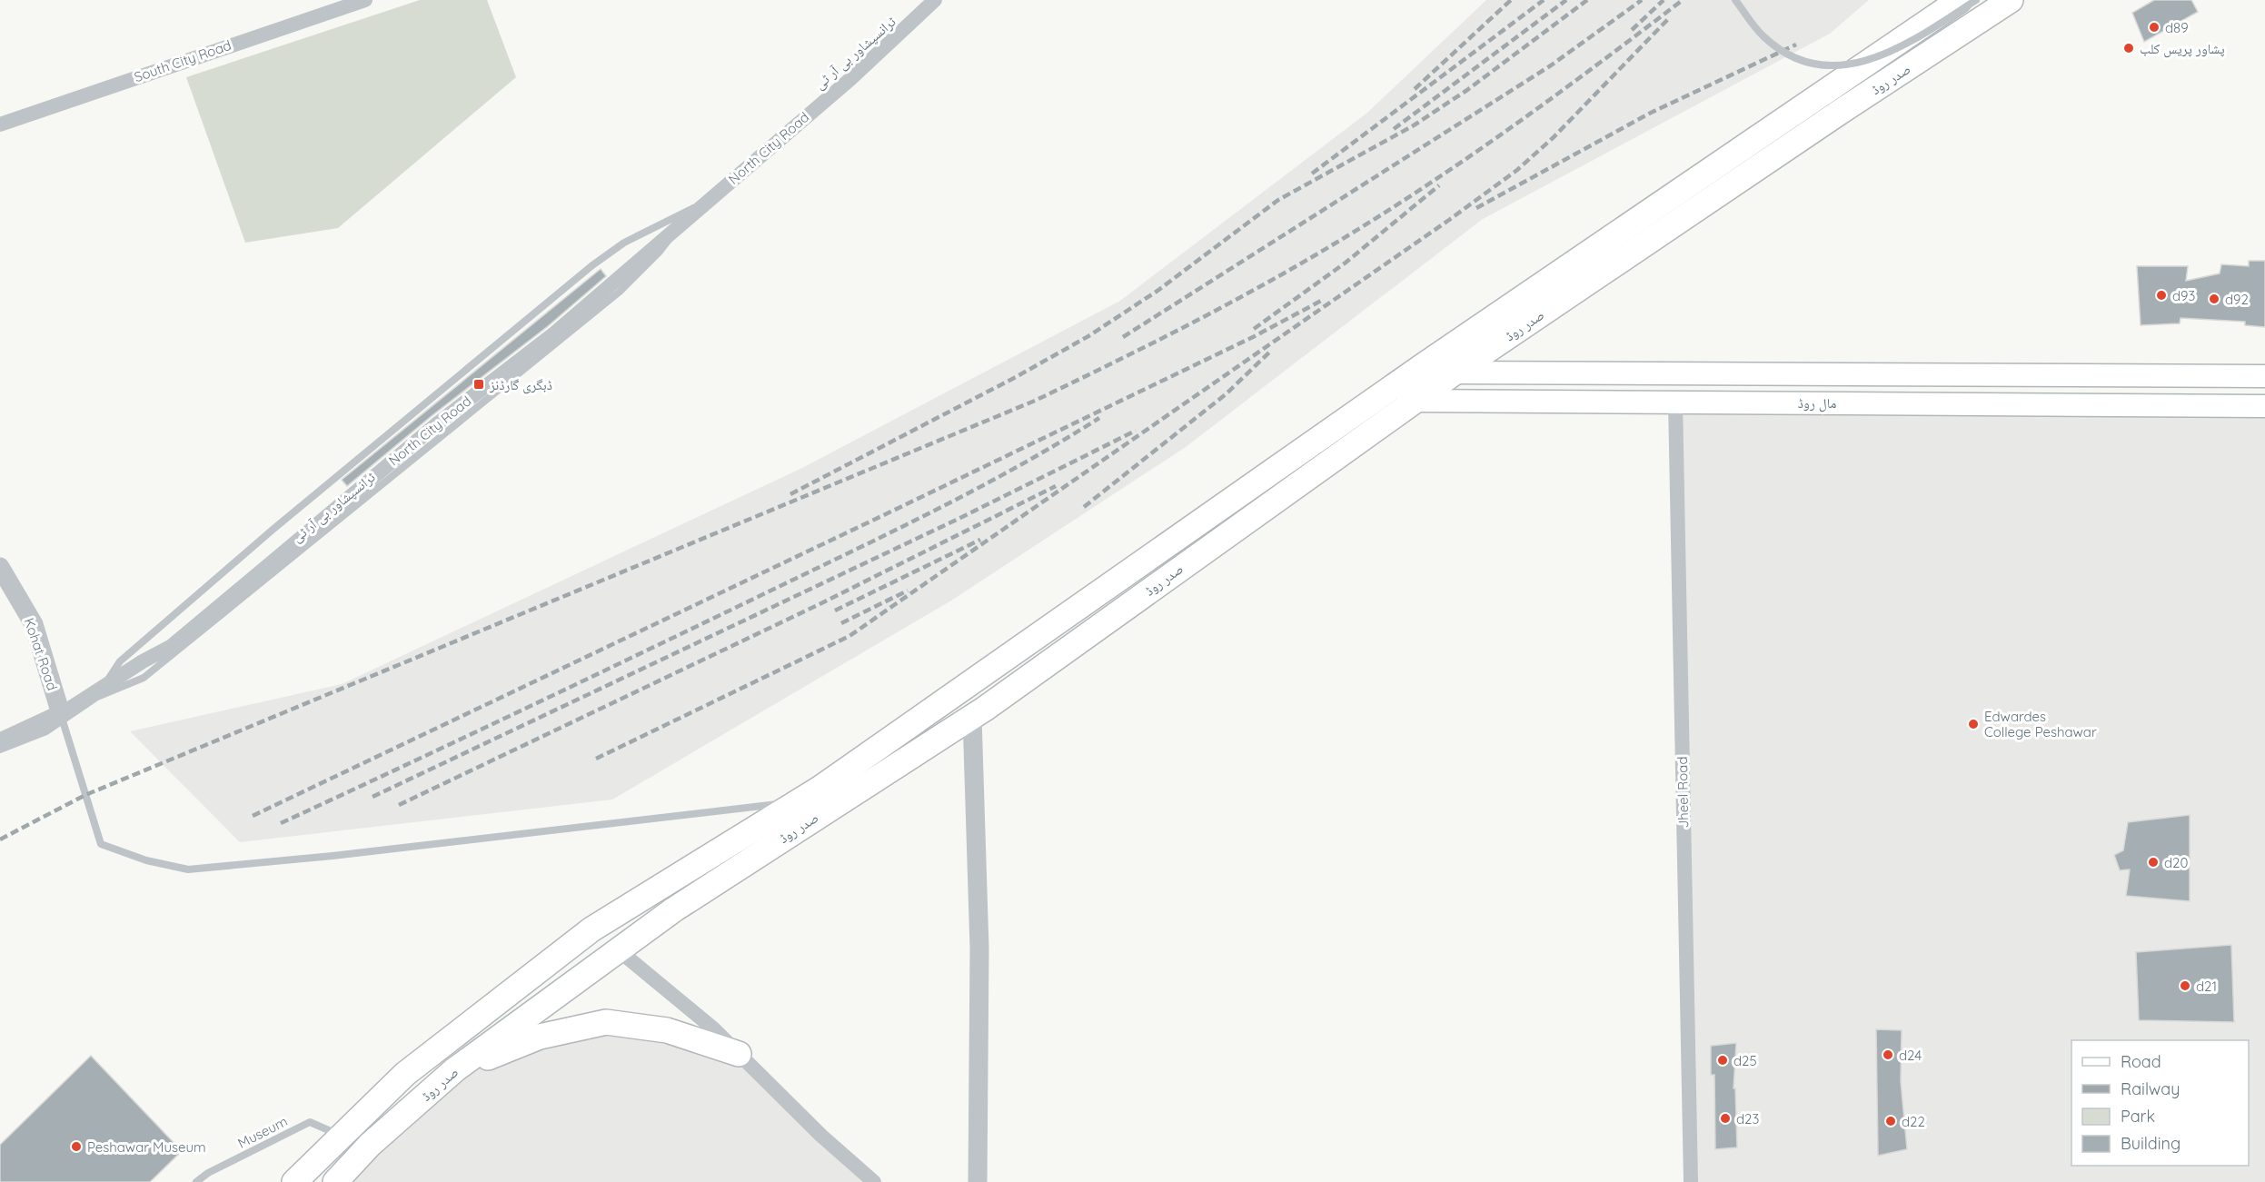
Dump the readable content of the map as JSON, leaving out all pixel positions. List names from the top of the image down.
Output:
{
  "streets": {
    "main road": ["صدر روڈ", "مال روڈ"],
    "street": [
      "South City Road",
      "North City Road",
      "Kohat Road",
      "Jheel Road"
    ],
    "lane": ["ٹرانسپشاور بی آر ٹی", "Museum"]
  },
  "crossings": [
    ["ٹرانسپشاور بی آر ٹی", "North City Road"],
    ["صدر روڈ", "مال روڈ"],
    ["صدر روڈ", "Museum"],
    ["North City Road", "Kohat Road"],
    ["مال روڈ", "Jheel Road"]
  ],
  "places": {
    "other": [
      "d89",
      "پشاور پریس کلب",
      "d93",
      "d92",
      "Edwardes College Peshawar",
      "d20",
      "d21",
      "d24",
      "d25",
      "d23",
      "d22",
      "Peshawar Museum"
    ],
    "transit": ["ڈبگری گارڈنز"]
  },
  "legend": [
    "Road",
    "Railway",
    "Park",
    "Building"
  ]
}
